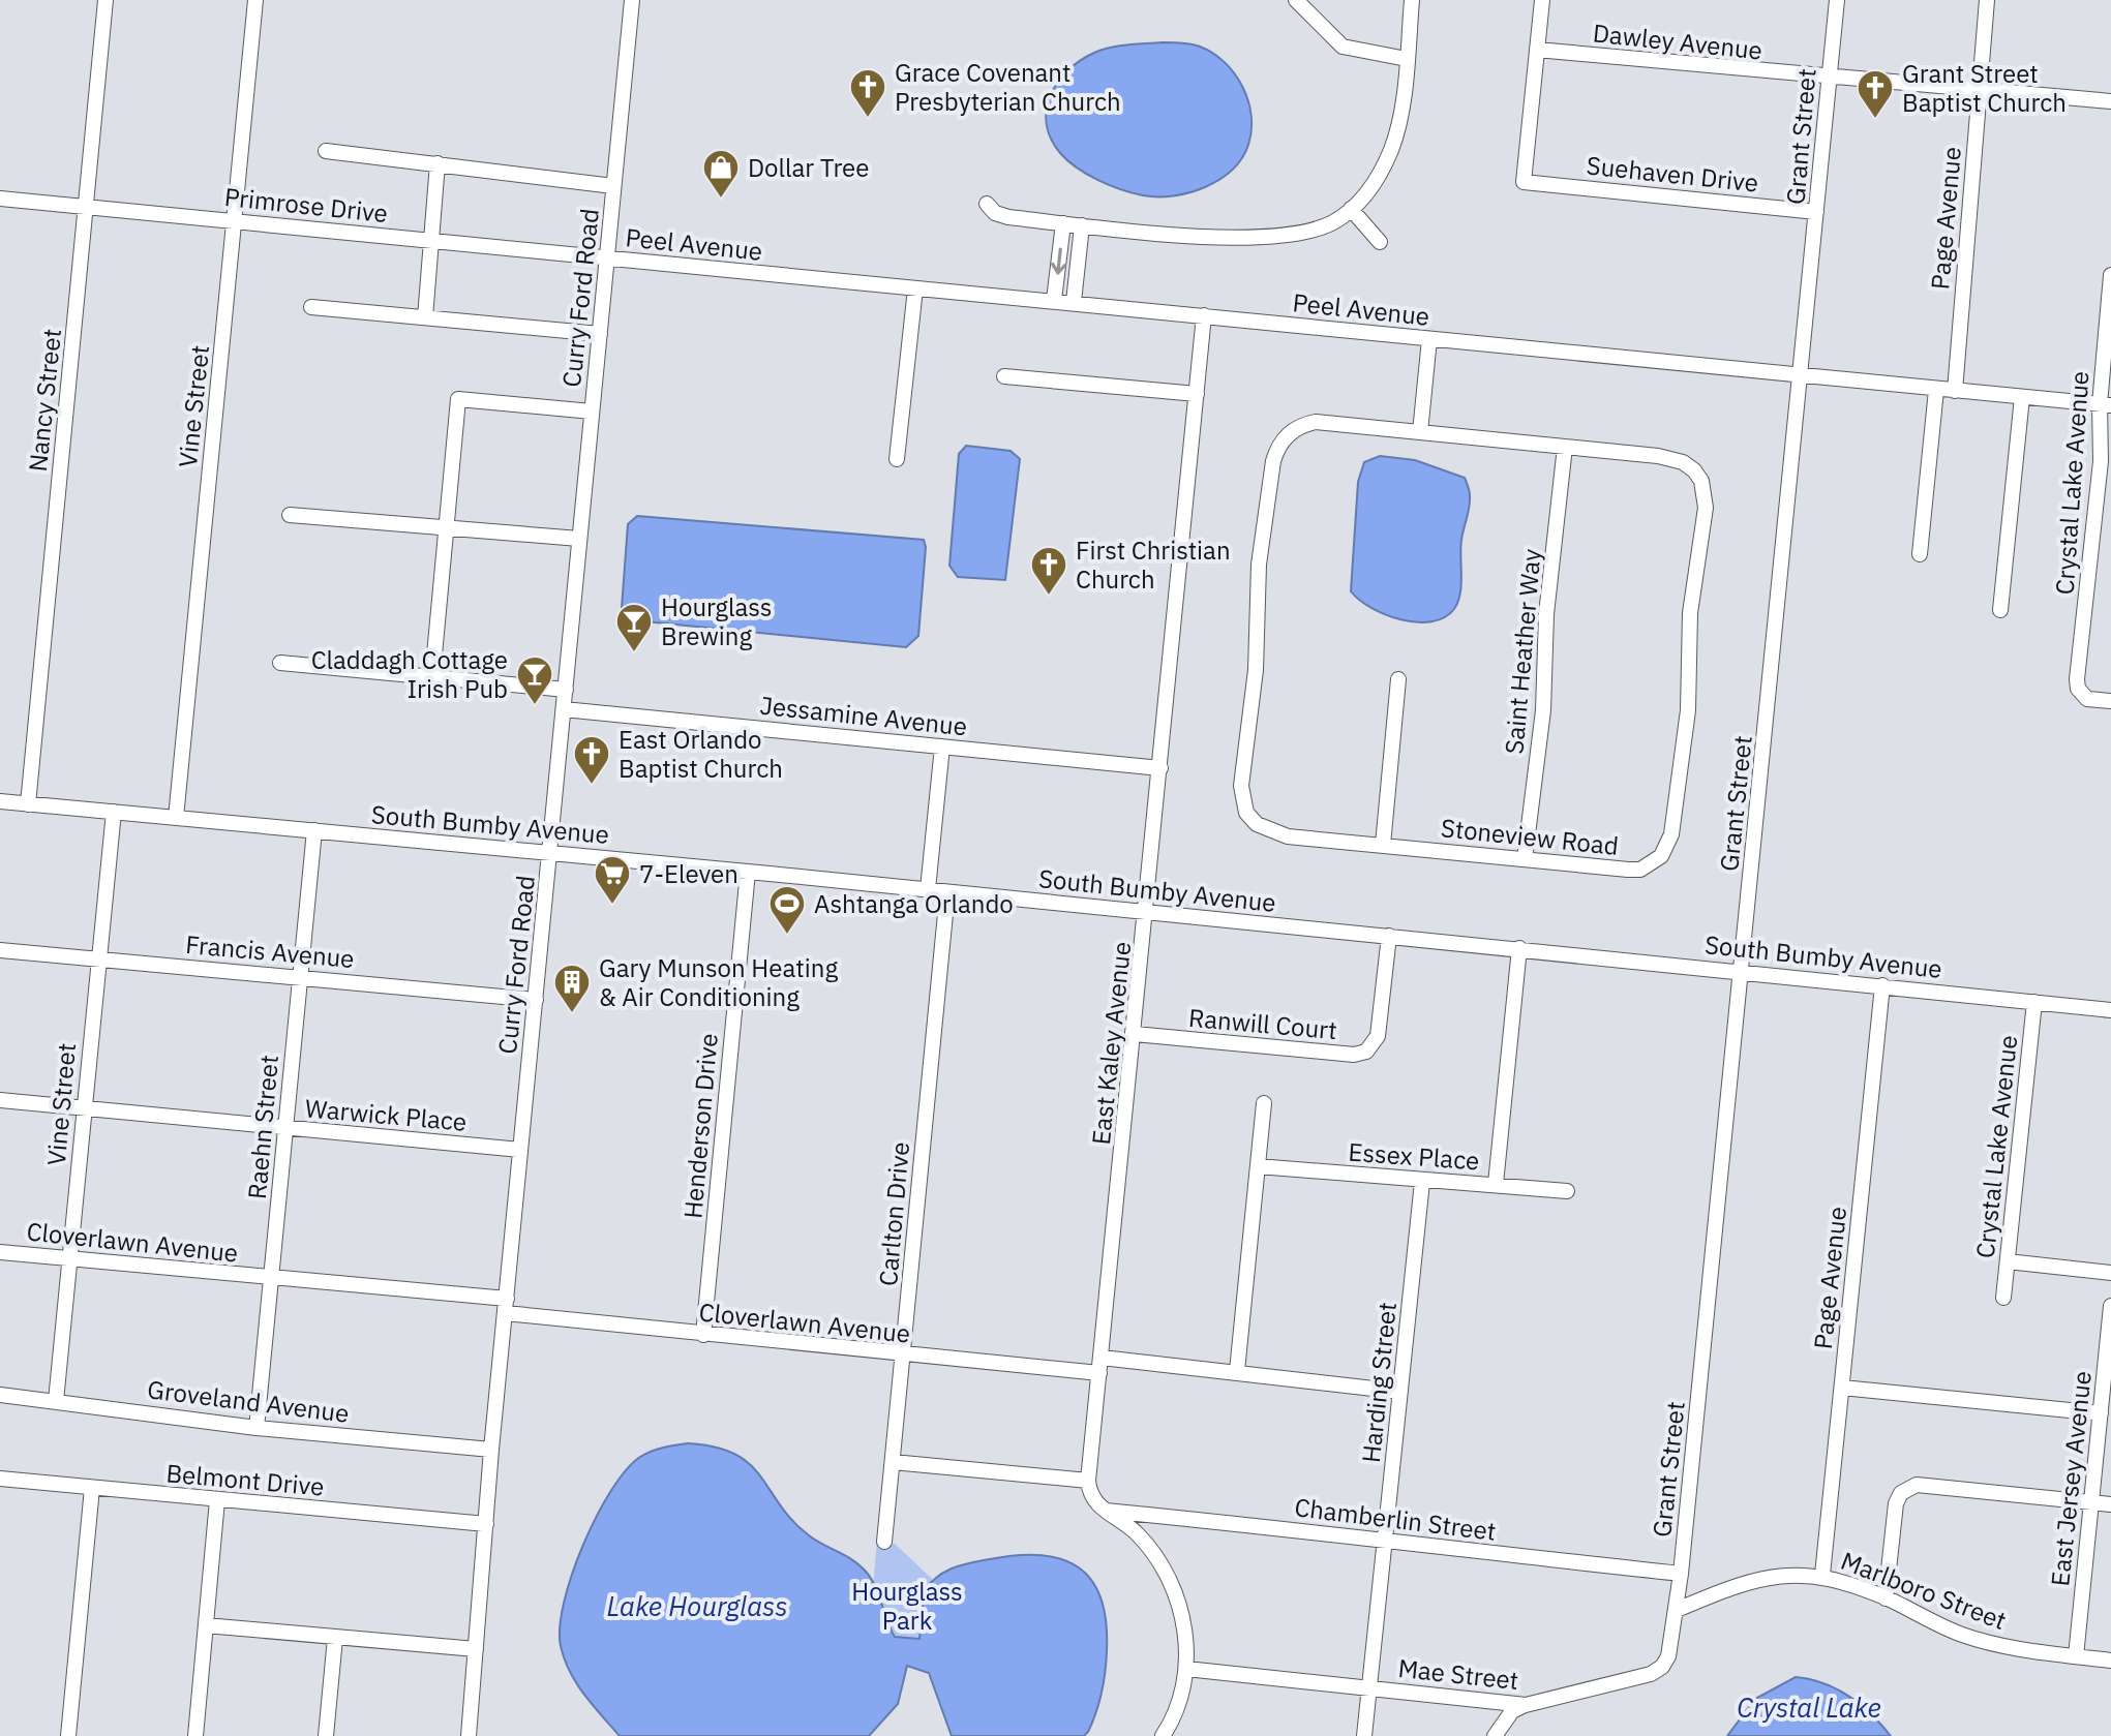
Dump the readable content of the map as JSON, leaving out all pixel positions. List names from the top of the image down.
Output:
{
  "streets": {
    "street": [
      "Dawley Avenue",
      "Grant Street",
      "Suehaven Drive",
      "Primrose Drive",
      "Page Avenue",
      "Peel Avenue",
      "Curry Ford Road",
      "Nancy Street",
      "Vine Street",
      "Crystal Lake Avenue",
      "Saint Heather Way",
      "Jessamine Avenue",
      "South Bumby Avenue",
      "Stoneview Road",
      "Francis Avenue",
      "Ranwill Court",
      "East Kaley Avenue",
      "Warwick Place",
      "Henderson Drive",
      "Raehn Street",
      "Essex Place",
      "Carlton Drive",
      "Cloverlawn Avenue",
      "Harding Street",
      "Groveland Avenue",
      "East Jersey Avenue",
      "Belmont Drive",
      "Chamberlin Street",
      "Marlboro Street",
      "Mae Street"
    ]
  },
  "crossings": [
    ["Dawley Avenue", "Grant Street"],
    ["Dawley Avenue", "Suehaven Drive"],
    ["Dawley Avenue", "Page Avenue"],
    ["Grant Street", "Suehaven Drive"],
    ["Grant Street", "Peel Avenue"],
    ["Grant Street", "South Bumby Avenue"],
    ["Grant Street", "Chamberlin Street"],
    ["Grant Street", "Marlboro Street"],
    ["Grant Street", "Mae Street"],
    ["Primrose Drive", "Peel Avenue"],
    ["Primrose Drive", "Curry Ford Road"],
    ["Primrose Drive", "Nancy Street"],
    ["Primrose Drive", "Vine Street"],
    ["Page Avenue", "Peel Avenue"],
    ["Page Avenue", "South Bumby Avenue"],
    ["Page Avenue", "Marlboro Street"],
    ["Peel Avenue", "Curry Ford Road"],
    ["Peel Avenue", "Crystal Lake Avenue"],
    ["Peel Avenue", "East Kaley Avenue"],
    ["Curry Ford Road", "Jessamine Avenue"],
    ["Curry Ford Road", "South Bumby Avenue"],
    ["Curry Ford Road", "Francis Avenue"],
    ["Curry Ford Road", "Warwick Place"],
    ["Curry Ford Road", "Cloverlawn Avenue"],
    ["Curry Ford Road", "Groveland Avenue"],
    ["Curry Ford Road", "Belmont Drive"],
    ["Nancy Street", "South Bumby Avenue"],
    ["Vine Street", "South Bumby Avenue"],
    ["Vine Street", "Francis Avenue"],
    ["Vine Street", "Warwick Place"],
    ["Vine Street", "Cloverlawn Avenue"],
    ["Vine Street", "Groveland Avenue"],
    ["Crystal Lake Avenue", "South Bumby Avenue"],
    ["Saint Heather Way", "Stoneview Road"],
    ["Jessamine Avenue", "East Kaley Avenue"],
    ["South Bumby Avenue", "Ranwill Court"],
    ["South Bumby Avenue", "East Kaley Avenue"],
    ["South Bumby Avenue", "Henderson Drive"],
    ["South Bumby Avenue", "Raehn Street"],
    ["South Bumby Avenue", "Carlton Drive"],
    ["Francis Avenue", "Raehn Street"],
    ["Ranwill Court", "East Kaley Avenue"],
    ["East Kaley Avenue", "Cloverlawn Avenue"],
    ["Warwick Place", "Raehn Street"],
    ["Henderson Drive", "Cloverlawn Avenue"],
    ["Raehn Street", "Cloverlawn Avenue"],
    ["Raehn Street", "Groveland Avenue"],
    ["Essex Place", "Harding Street"],
    ["Carlton Drive", "Cloverlawn Avenue"],
    ["Cloverlawn Avenue", "Harding Street"],
    ["Harding Street", "Chamberlin Street"],
    ["Harding Street", "Mae Street"],
    ["East Jersey Avenue", "Marlboro Street"],
    ["Marlboro Street", "Mae Street"]
  ],
  "water": ["Lake Hourglass", "Crystal Lake"],
  "parks": ["Hourglass Park"],
  "places": {
    "church": [
      "Grace Covenant Presbyterian Church",
      "Grant Street Baptist Church",
      "First Christian Church",
      "East Orlando Baptist Church"
    ],
    "shop": ["Dollar Tree"],
    "bar": ["Hourglass Brewing", "Claddagh Cottage Irish Pub"],
    "supermarket": ["7-Eleven"],
    "sports": ["Ashtanga Orlando"],
    "building": ["Gary Munson Heating & Air Conditioning"]
  }
}
